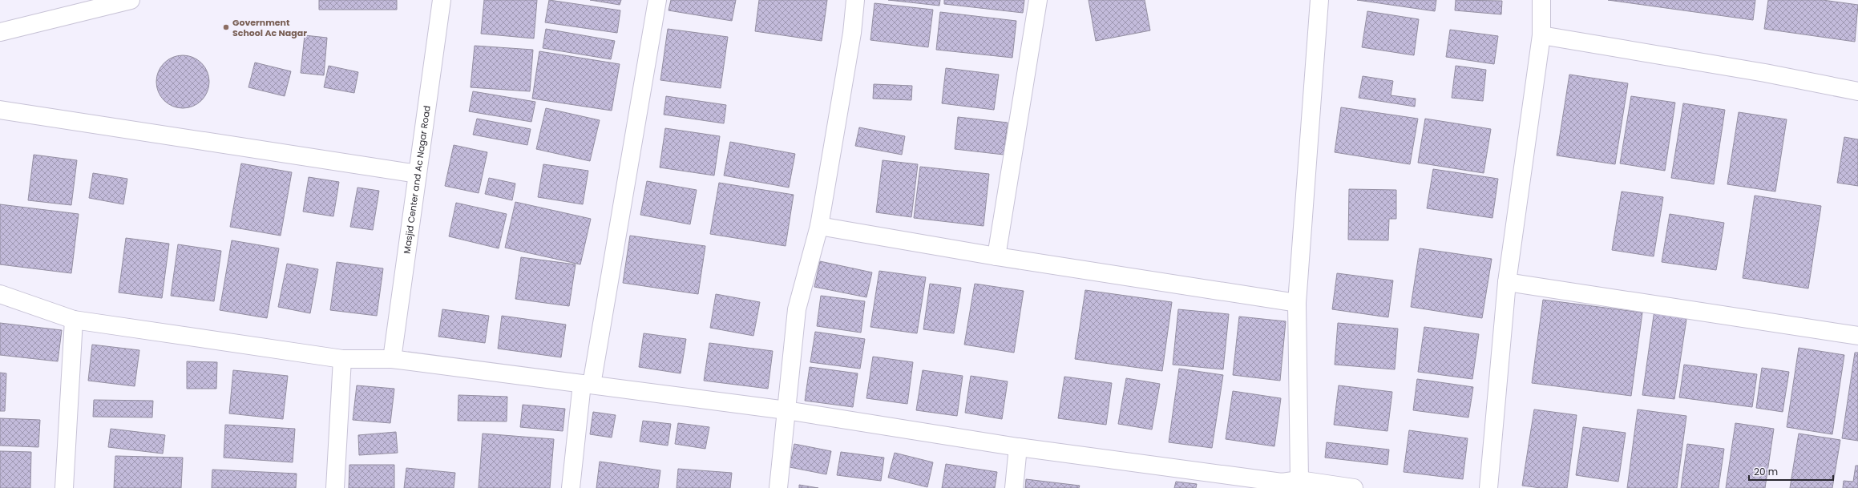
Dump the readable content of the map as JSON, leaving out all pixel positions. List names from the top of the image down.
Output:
{
  "streets": {
    "street": ["Masjid Center and Ac Nagar Road"]
  },
  "places": ["Government School Ac Nagar"],
  "scale_bar": "20 m"
}
